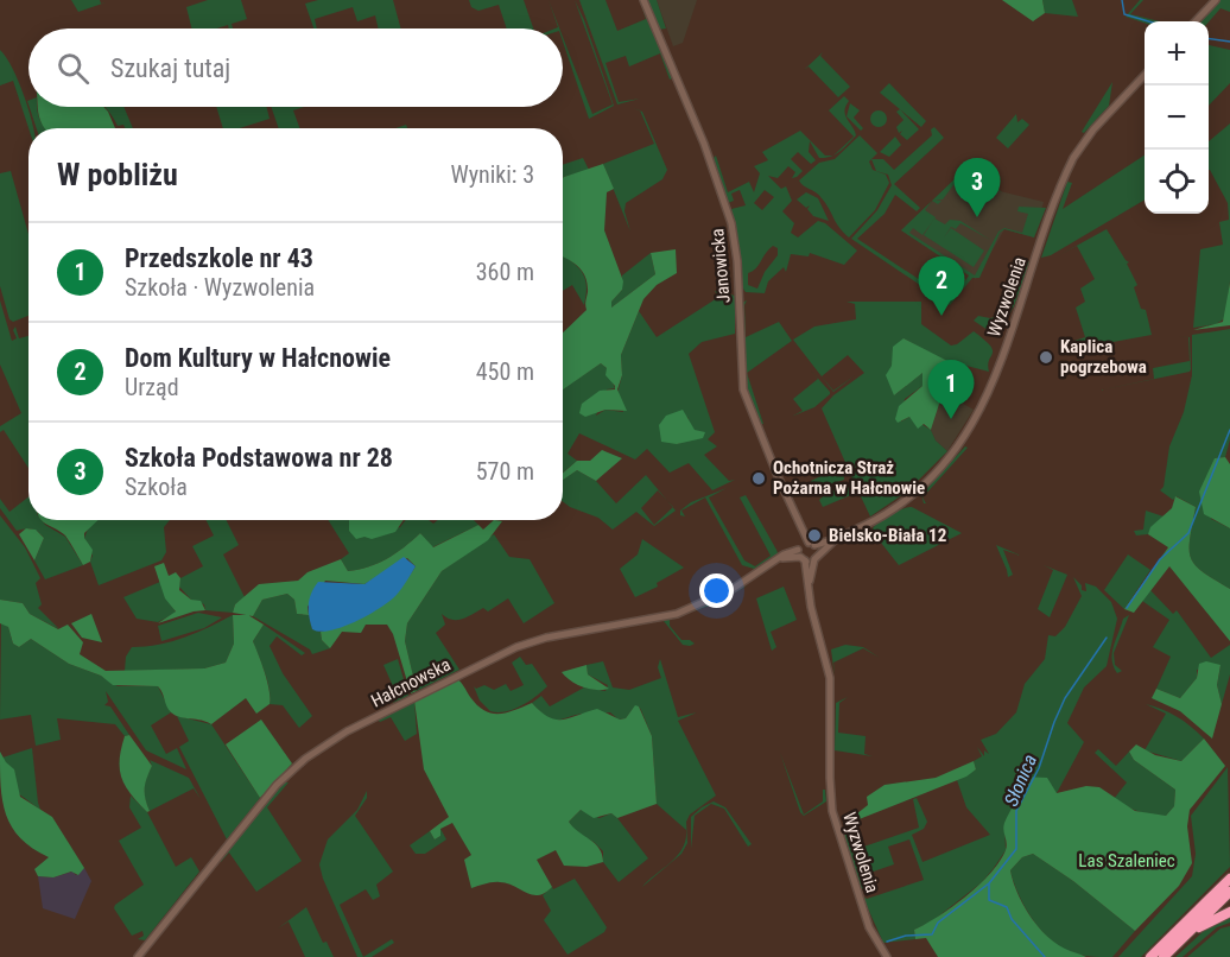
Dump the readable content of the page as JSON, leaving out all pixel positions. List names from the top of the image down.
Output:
{
  "streets": {
    "street": ["Janowicka", "Wyzwolenia", "Hałcnowska"]
  },
  "crossings": [
    ["Janowicka", "Wyzwolenia"],
    ["Janowicka", "Hałcnowska"],
    ["Wyzwolenia", "Hałcnowska"]
  ],
  "water": ["Słonica"],
  "parks": ["Las Szaleniec"],
  "places": ["Kaplica pogrzebowa", "Ochotnicza Straż Pożarna w Hałcnowie", "Bielsko-Biała 12"],
  "page": {
    "map_buttons": ["+", "−"],
    "search": "Szukaj tutaj",
    "heading": ["W pobliżu", "Wyniki: 3"],
    "pins": ["3", "2", "1"],
    "list": [
      {
        "mark": "1",
        "name": "Przedszkole nr 43",
        "note": "Szkoła · Wyzwolenia",
        "value": "360 m"
      },
      {
        "mark": "2",
        "name": "Dom Kultury w Hałcnowie",
        "note": "Urząd",
        "value": "450 m"
      },
      {
        "mark": "3",
        "name": "Szkoła Podstawowa nr 28",
        "note": "Szkoła",
        "value": "570 m"
      }
    ]
  }
}
